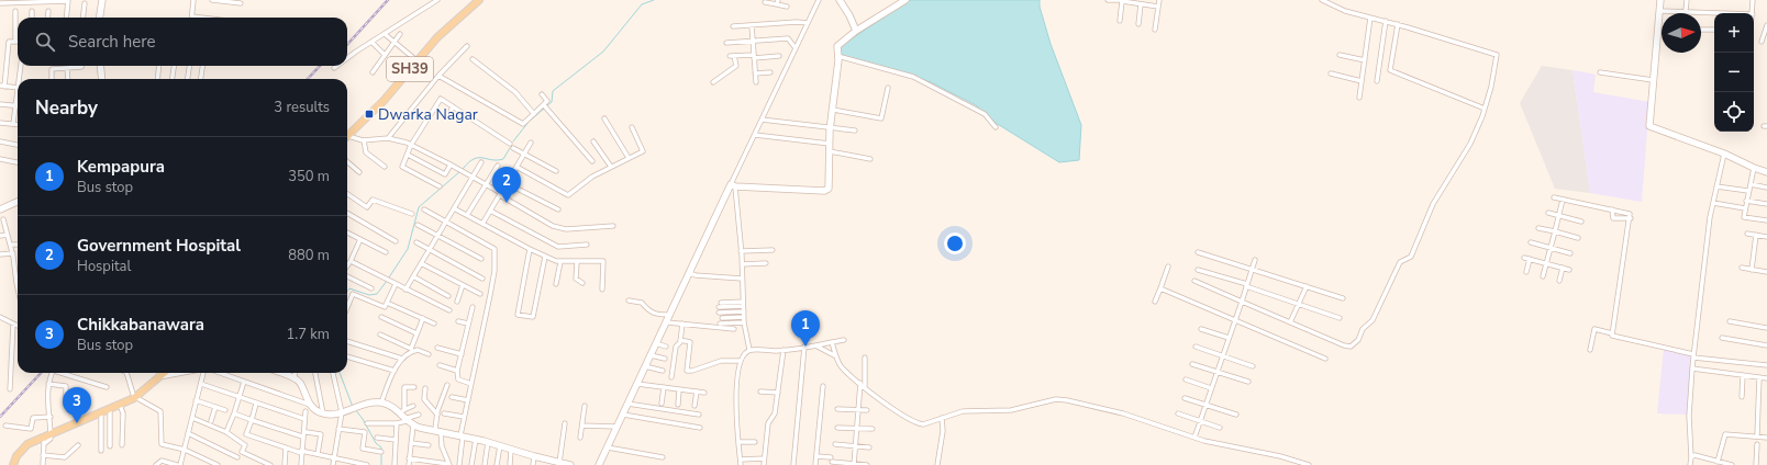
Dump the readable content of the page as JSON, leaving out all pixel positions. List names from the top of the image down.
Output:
{
  "streets": {
    "main road": ["SH39"]
  },
  "places": {
    "transit": ["Dwarka Nagar"]
  },
  "north": "right",
  "page": {
    "map_buttons": ["+", "−"],
    "search": "Search here",
    "heading": ["Nearby", "3 results"],
    "list": [
      {
        "mark": "1",
        "name": "Kempapura",
        "note": "Bus stop",
        "value": "350 m"
      },
      {
        "mark": "2",
        "name": "Government Hospital",
        "note": "Hospital",
        "value": "880 m"
      },
      {
        "mark": "3",
        "name": "Chikkabanawara",
        "note": "Bus stop",
        "value": "1.7 km"
      }
    ],
    "pins": ["2", "1", "3"]
  }
}
